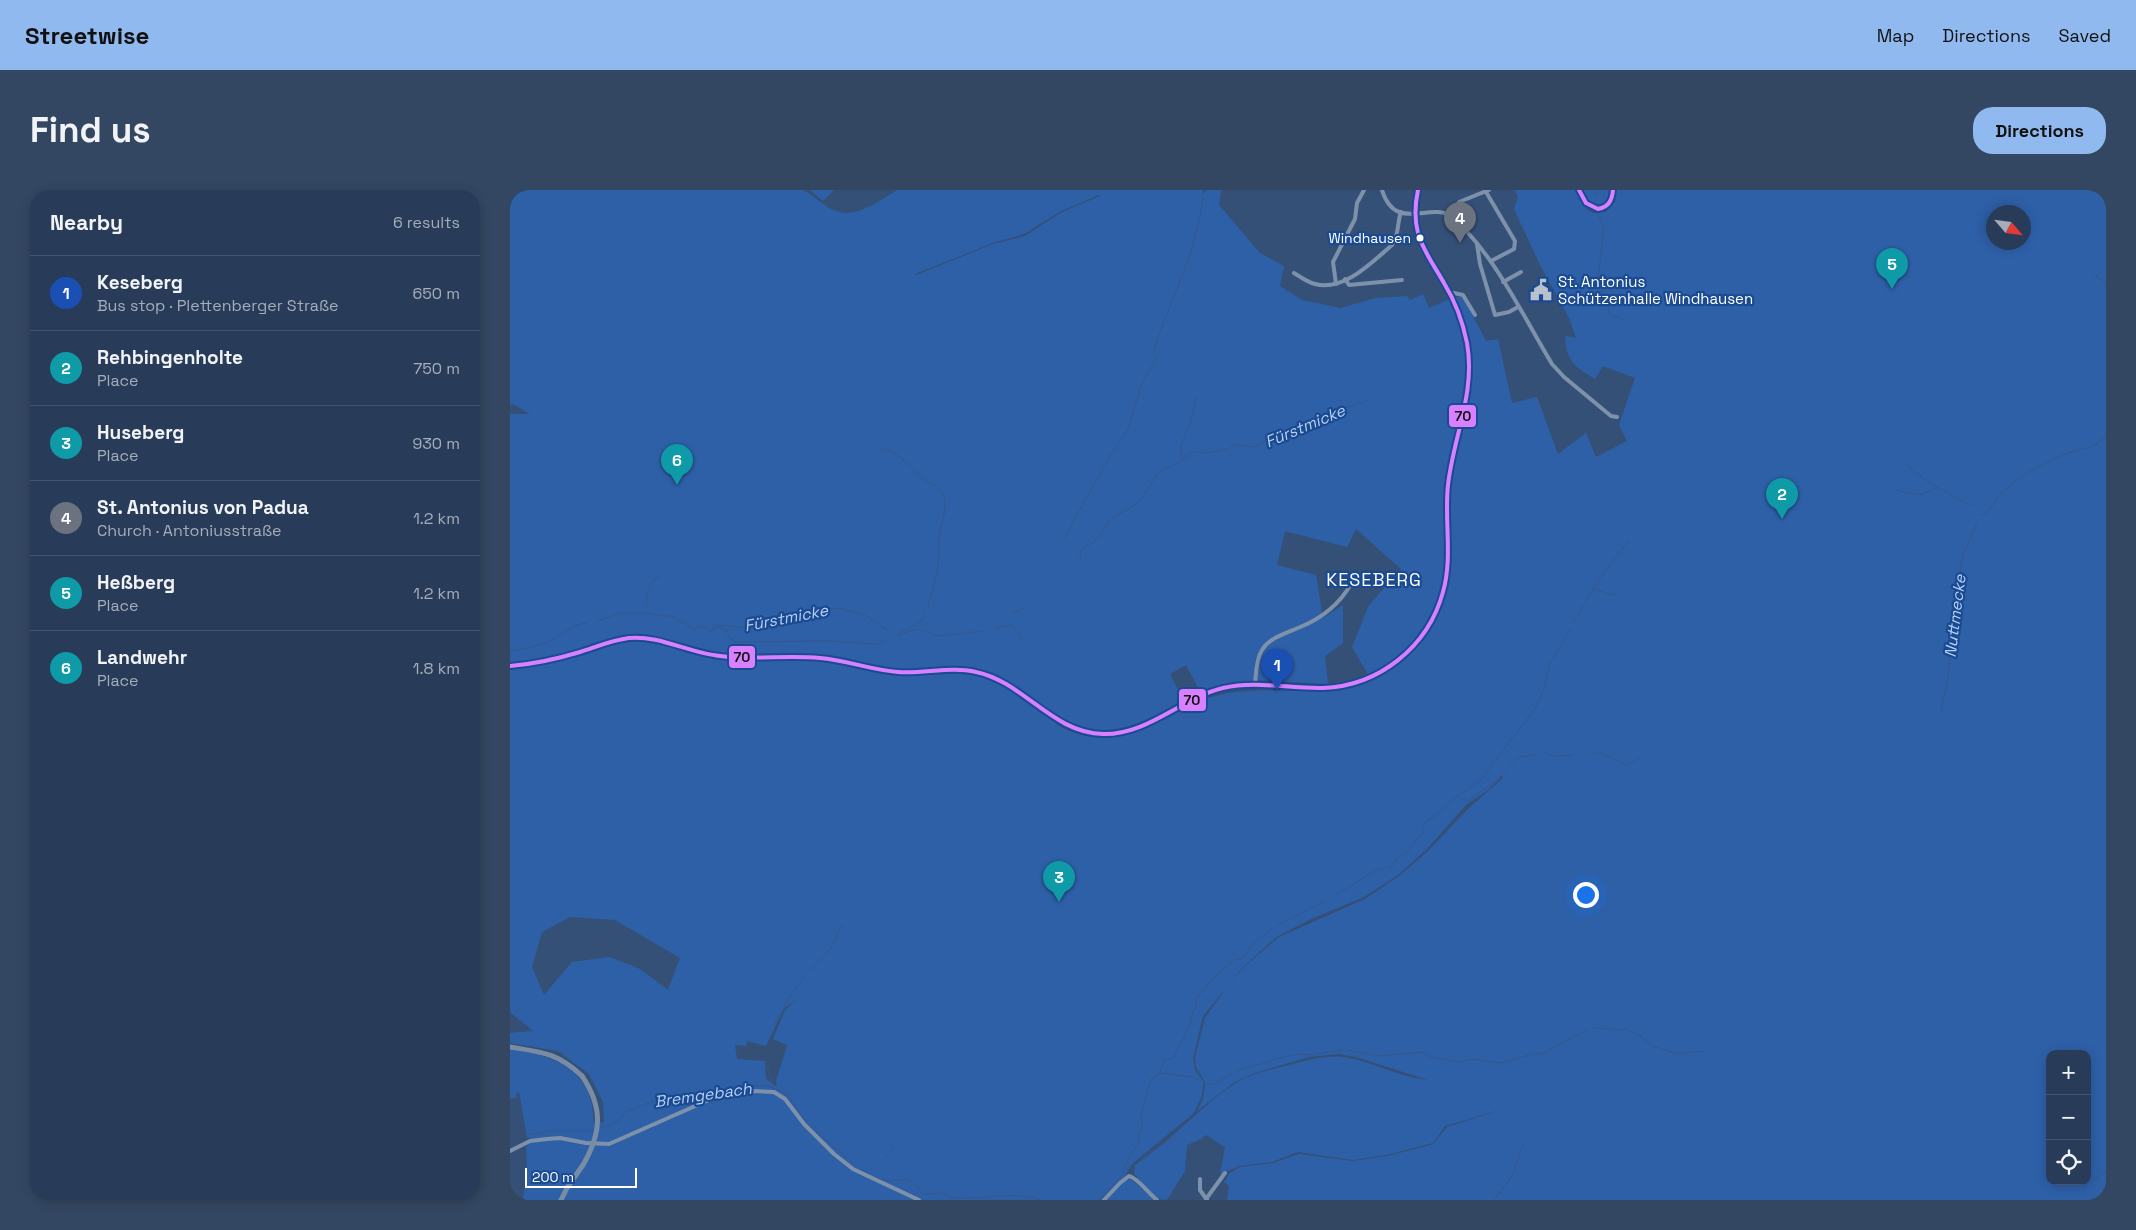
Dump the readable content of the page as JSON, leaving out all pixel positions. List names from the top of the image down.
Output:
{
  "districts": ["KESEBERG"],
  "water": ["Fürstmicke", "Nuttmecke", "Bremgebach"],
  "places": {
    "other": ["Windhausen"],
    "public building": ["St. Antonius Schützenhalle Windhausen"]
  },
  "lines": ["transit line 70"],
  "scale_bar": "200 m",
  "north": "bottom right",
  "page": {
    "header": "Streetwise",
    "nav": ["Map", "Directions", "Saved"],
    "buttons": "Directions",
    "title": "Find us",
    "heading": ["Nearby", "6 results"],
    "pins": [
      "4",
      "5",
      "6",
      "2",
      "1",
      "3"
    ],
    "list": [
      {
        "mark": "1",
        "name": "Keseberg",
        "note": "Bus stop · Plettenberger Straße",
        "value": "650 m"
      },
      {
        "mark": "2",
        "name": "Rehbingenholte",
        "note": "Place",
        "value": "750 m"
      },
      {
        "mark": "3",
        "name": "Huseberg",
        "note": "Place",
        "value": "930 m"
      },
      {
        "mark": "4",
        "name": "St. Antonius von Padua",
        "note": "Church · Antoniusstraße",
        "value": "1.2 km"
      },
      {
        "mark": "5",
        "name": "Heßberg",
        "note": "Place",
        "value": "1.2 km"
      },
      {
        "mark": "6",
        "name": "Landwehr",
        "note": "Place",
        "value": "1.8 km"
      }
    ],
    "map_buttons": ["+", "−"],
    "scale": "200 m"
  }
}
